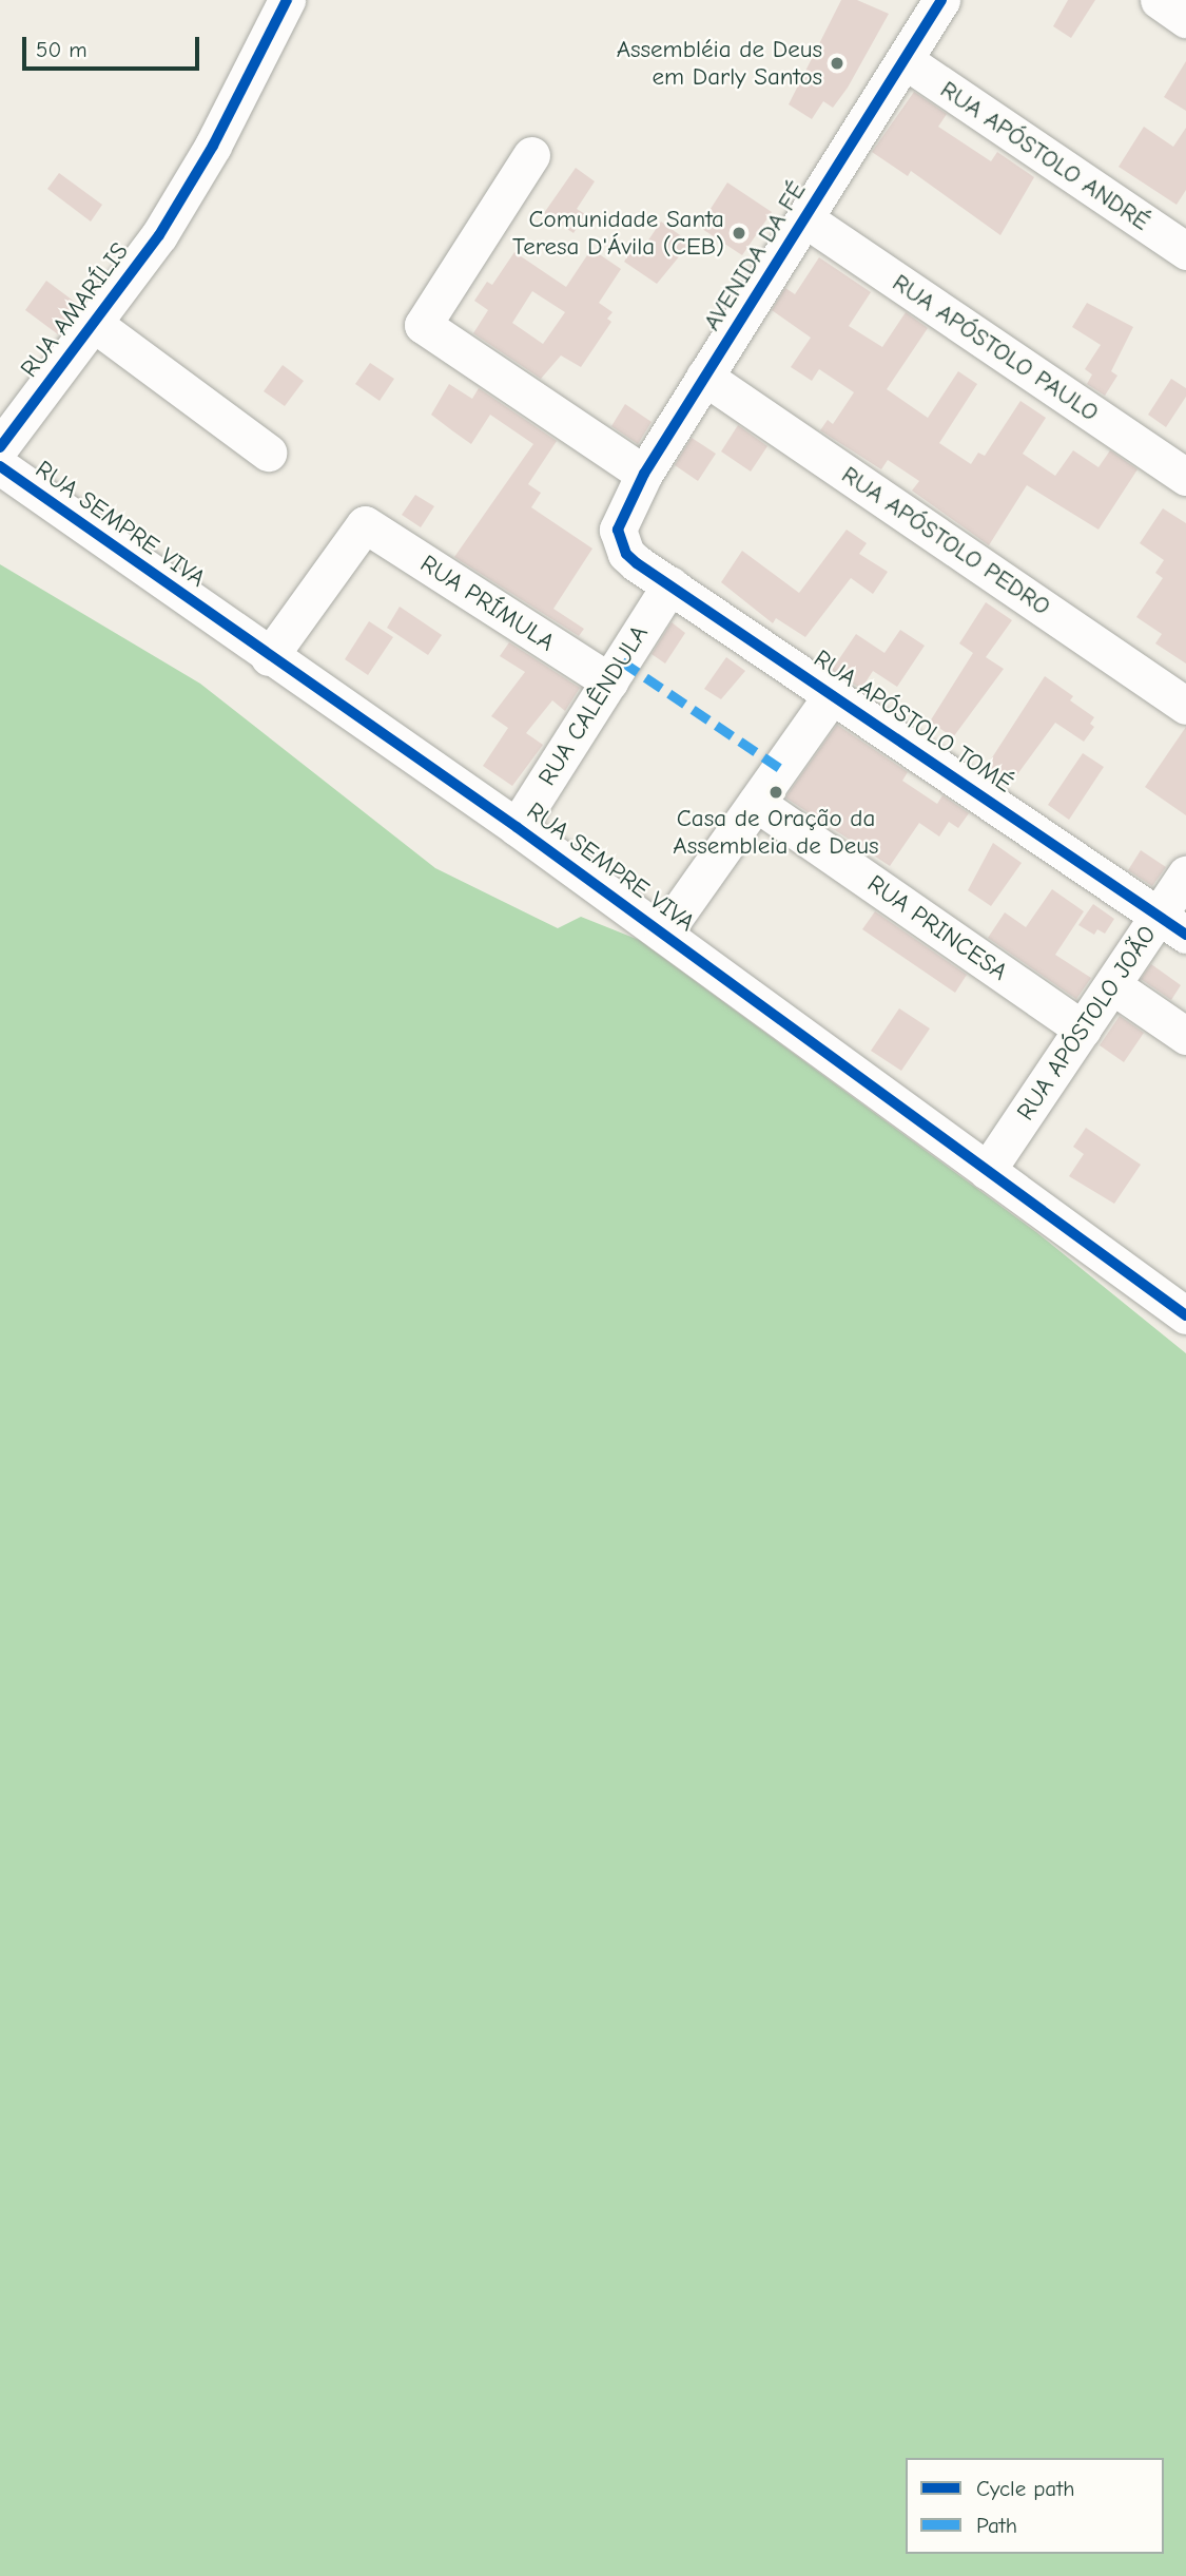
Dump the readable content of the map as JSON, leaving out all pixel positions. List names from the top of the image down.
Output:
{
  "streets": {
    "street": [
      "RUA APÓSTOLO ANDRÉ",
      "AVENIDA DA FÉ",
      "RUA AMARÍLIS",
      "RUA APÓSTOLO PAULO",
      "RUA SEMPRE VIVA",
      "RUA APÓSTOLO PEDRO",
      "RUA PRÍMULA",
      "RUA CALÊNDULA",
      "RUA APÓSTOLO TOMÉ",
      "RUA PRINCESA",
      "RUA APÓSTOLO JOÃO"
    ]
  },
  "crossings": [
    ["RUA APÓSTOLO ANDRÉ", "AVENIDA DA FÉ"],
    ["AVENIDA DA FÉ", "RUA APÓSTOLO PAULO"],
    ["AVENIDA DA FÉ", "RUA APÓSTOLO PEDRO"],
    ["AVENIDA DA FÉ", "RUA APÓSTOLO TOMÉ"],
    ["RUA SEMPRE VIVA", "RUA PRÍMULA"],
    ["RUA SEMPRE VIVA", "RUA CALÊNDULA"],
    ["RUA SEMPRE VIVA", "RUA APÓSTOLO JOÃO"],
    ["RUA PRÍMULA", "RUA CALÊNDULA"],
    ["RUA CALÊNDULA", "RUA APÓSTOLO TOMÉ"],
    ["RUA APÓSTOLO TOMÉ", "RUA APÓSTOLO JOÃO"],
    ["RUA PRINCESA", "RUA APÓSTOLO JOÃO"]
  ],
  "places": ["Assembléia de Deus em Darly Santos", "Comunidade Santa Teresa D'Ávila (CEB)", "Casa de Oração da Assembleia de Deus"],
  "legend": ["Cycle path", "Path"],
  "scale_bar": "50 m"
}
